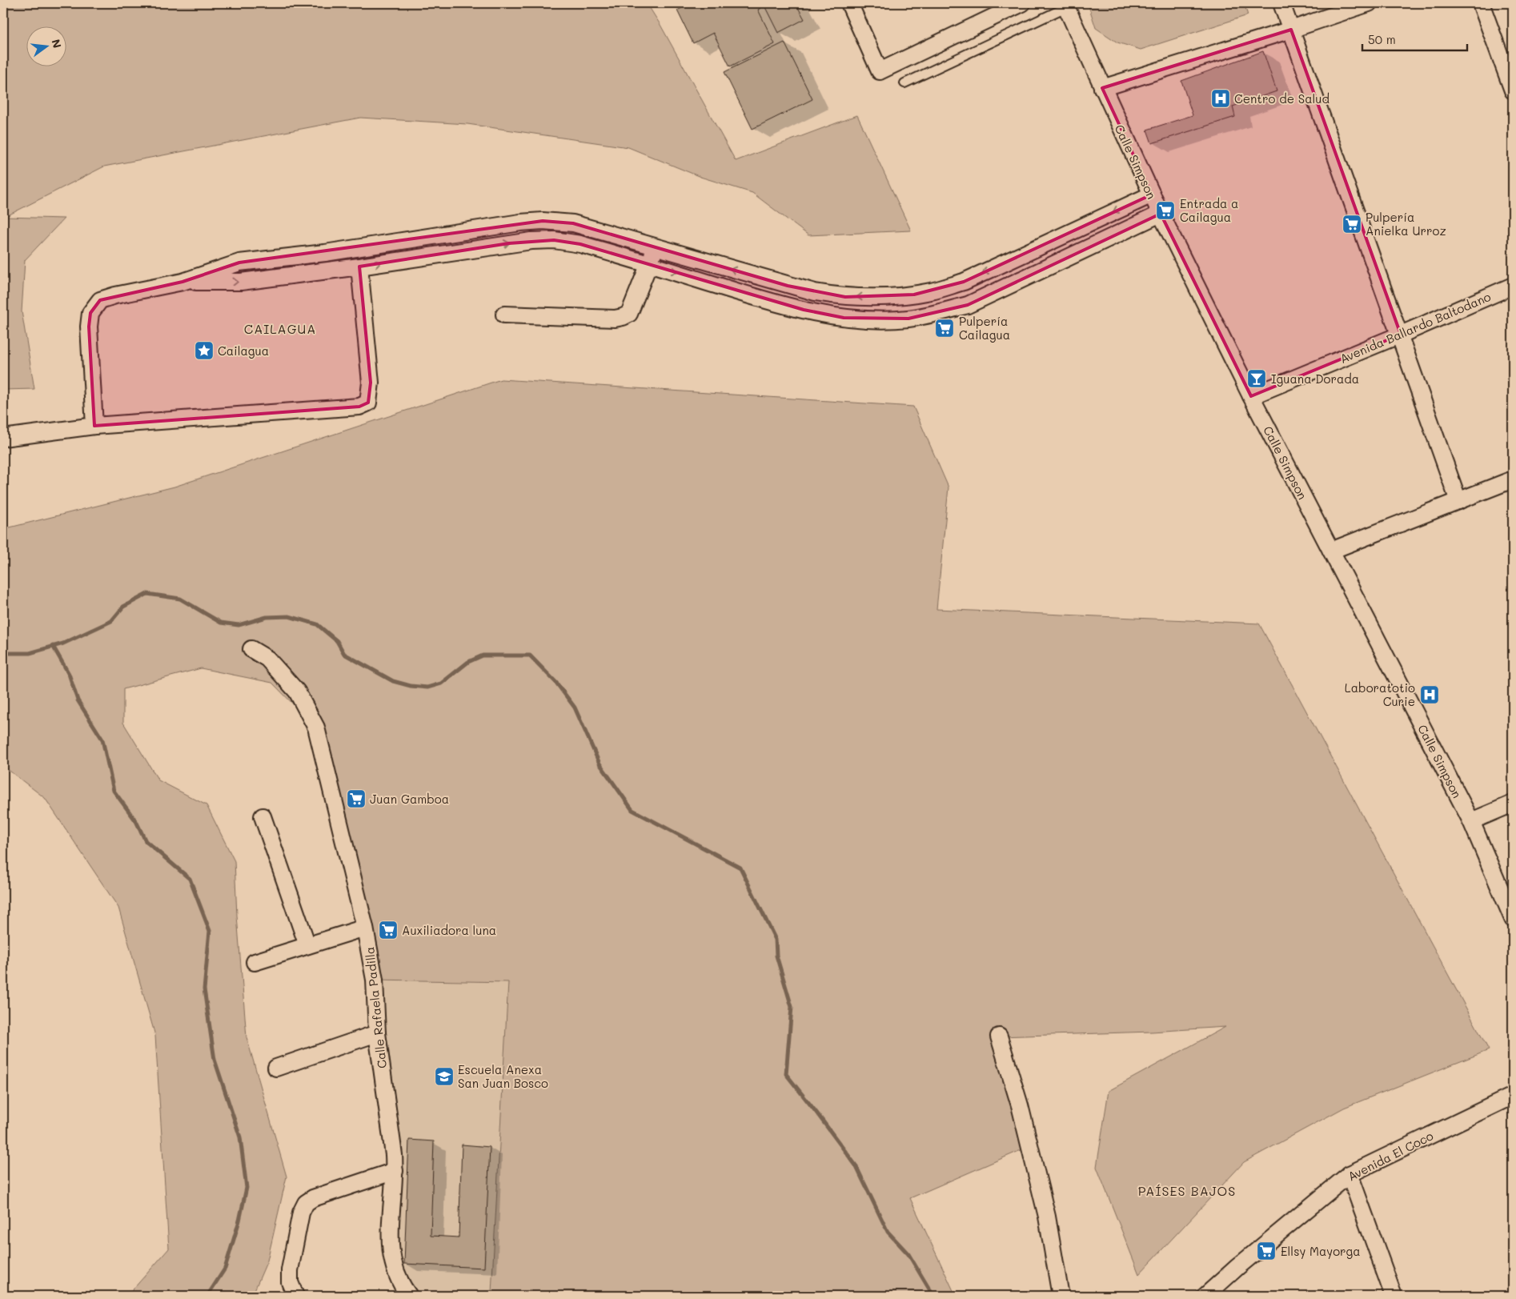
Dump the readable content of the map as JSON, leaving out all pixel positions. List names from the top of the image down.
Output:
{
  "streets": {
    "street": [
      "Calle Simpson",
      "Avenida Ballardo Baltodano",
      "Calle Rafaela Padilla",
      "Avenida El Coco"
    ]
  },
  "crossings": [
    ["Calle Simpson", "Avenida Ballardo Baltodano"]
  ],
  "districts": ["CAILAGUA", "PAÍSES BAJOS"],
  "places": {
    "hospital": ["Centro de Salud", "Laboratotio Curie"],
    "supermarket": [
      "Entrada a Cailagua",
      "Pulpería Anielka Urroz",
      "Pulpería Cailagua",
      "Juan Gamboa",
      "Auxiliadora luna",
      "Ellsy Mayorga"
    ],
    "place": ["Cailagua"],
    "bar": ["Iguana Dorada"],
    "school or university": ["Escuela Anexa San Juan Bosco"]
  },
  "scale_bar": "50 m",
  "north": "right"
}
